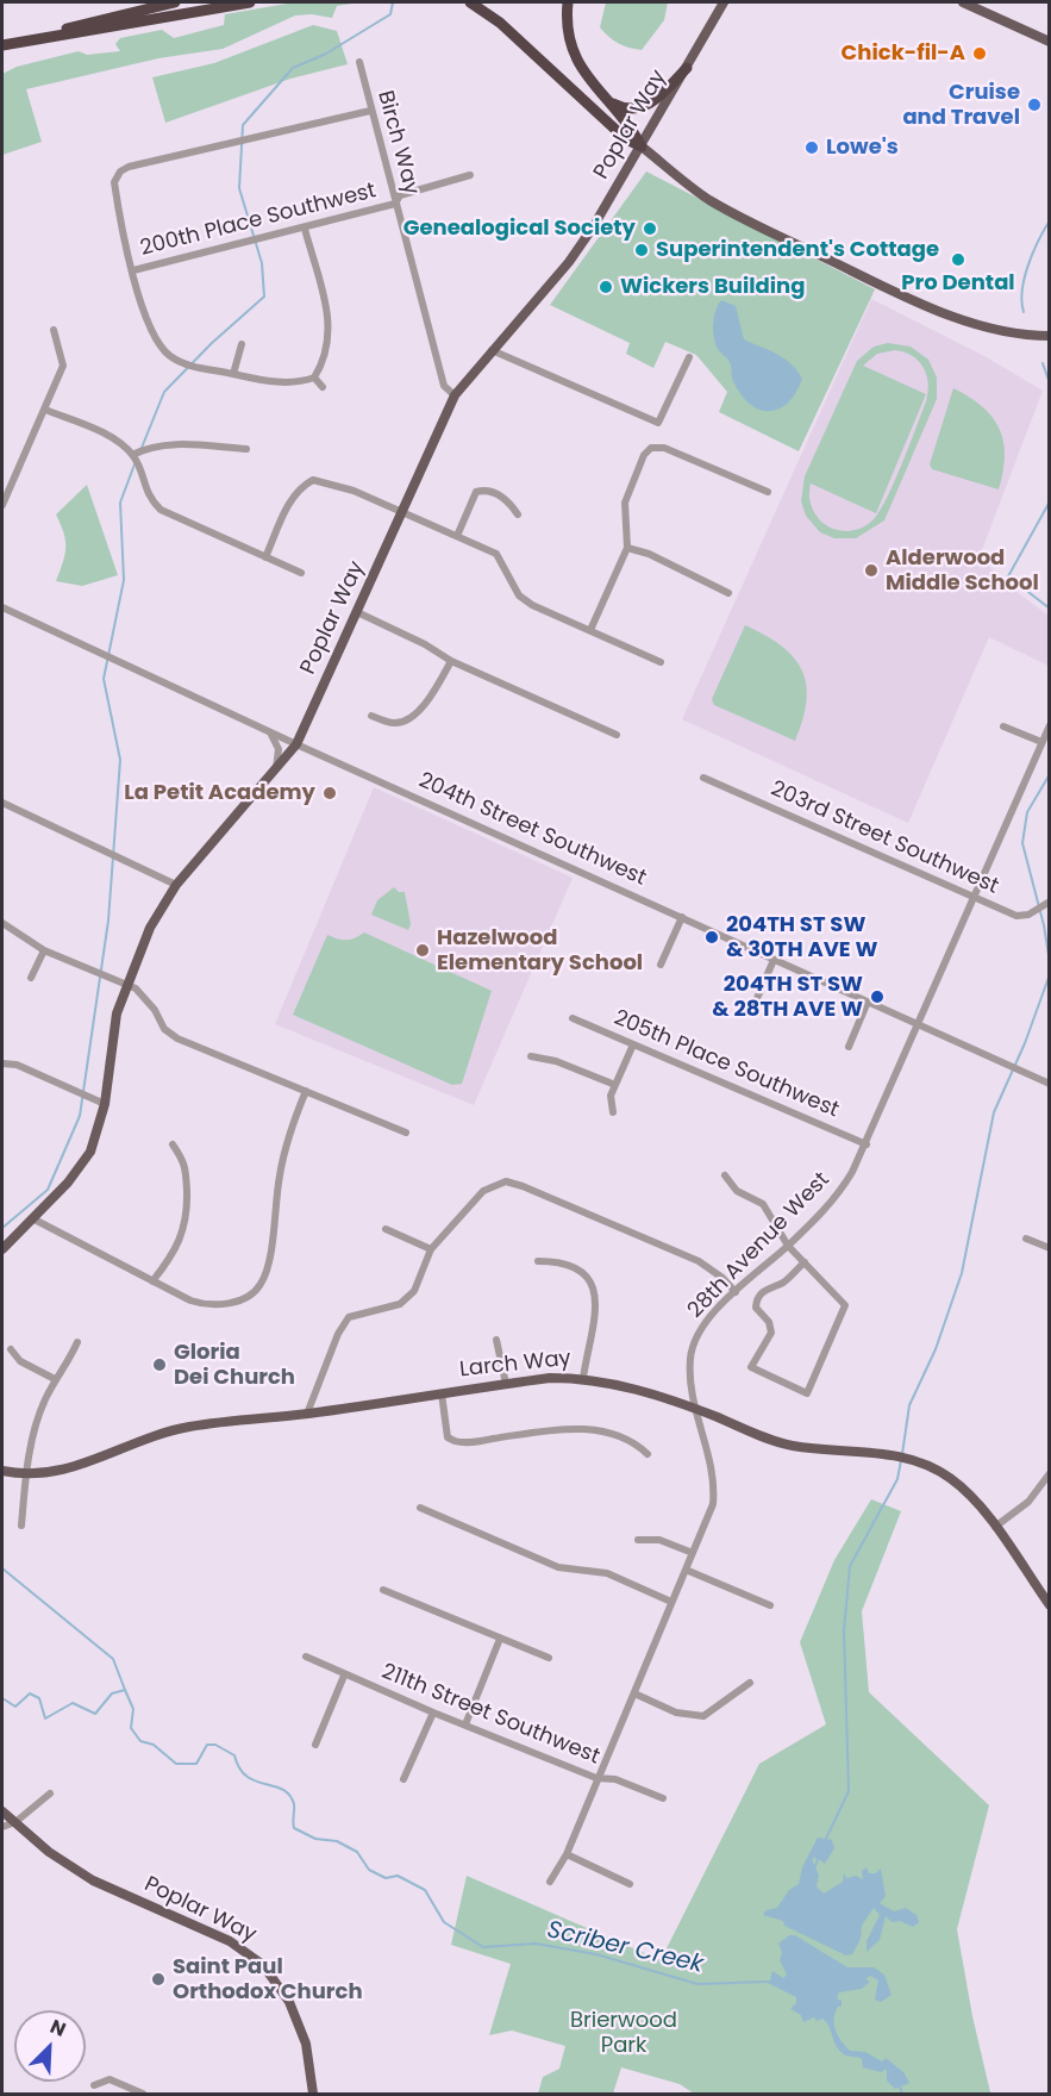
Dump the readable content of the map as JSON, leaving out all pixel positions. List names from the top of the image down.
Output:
{
  "streets": {
    "main road": ["Poplar Way", "Larch Way"],
    "street": [
      "Birch Way",
      "200th Place Southwest",
      "204th Street Southwest",
      "203rd Street Southwest",
      "205th Place Southwest",
      "28th Avenue West",
      "211th Street Southwest"
    ]
  },
  "crossings": [
    ["Poplar Way", "Birch Way"],
    ["Poplar Way", "204th Street Southwest"],
    ["Birch Way", "200th Place Southwest"],
    ["204th Street Southwest", "28th Avenue West"],
    ["203rd Street Southwest", "28th Avenue West"],
    ["205th Place Southwest", "28th Avenue West"],
    ["28th Avenue West", "Larch Way"],
    ["28th Avenue West", "211th Street Southwest"]
  ],
  "water": ["Scriber Creek"],
  "parks": ["Brierwood Park"],
  "places": [
    "Chick-fil-A",
    "Cruise and Travel",
    "Lowe's",
    "Genealogical Society",
    "Superintendent's Cottage",
    "Pro Dental",
    "Wickers Building",
    "Alderwood Middle School",
    "La Petit Academy",
    "204TH ST SW & 30TH AVE W",
    "Hazelwood Elementary School",
    "204TH ST SW & 28TH AVE W",
    "Gloria Dei Church",
    "Saint Paul Orthodox Church"
  ],
  "north": "top right"
}
